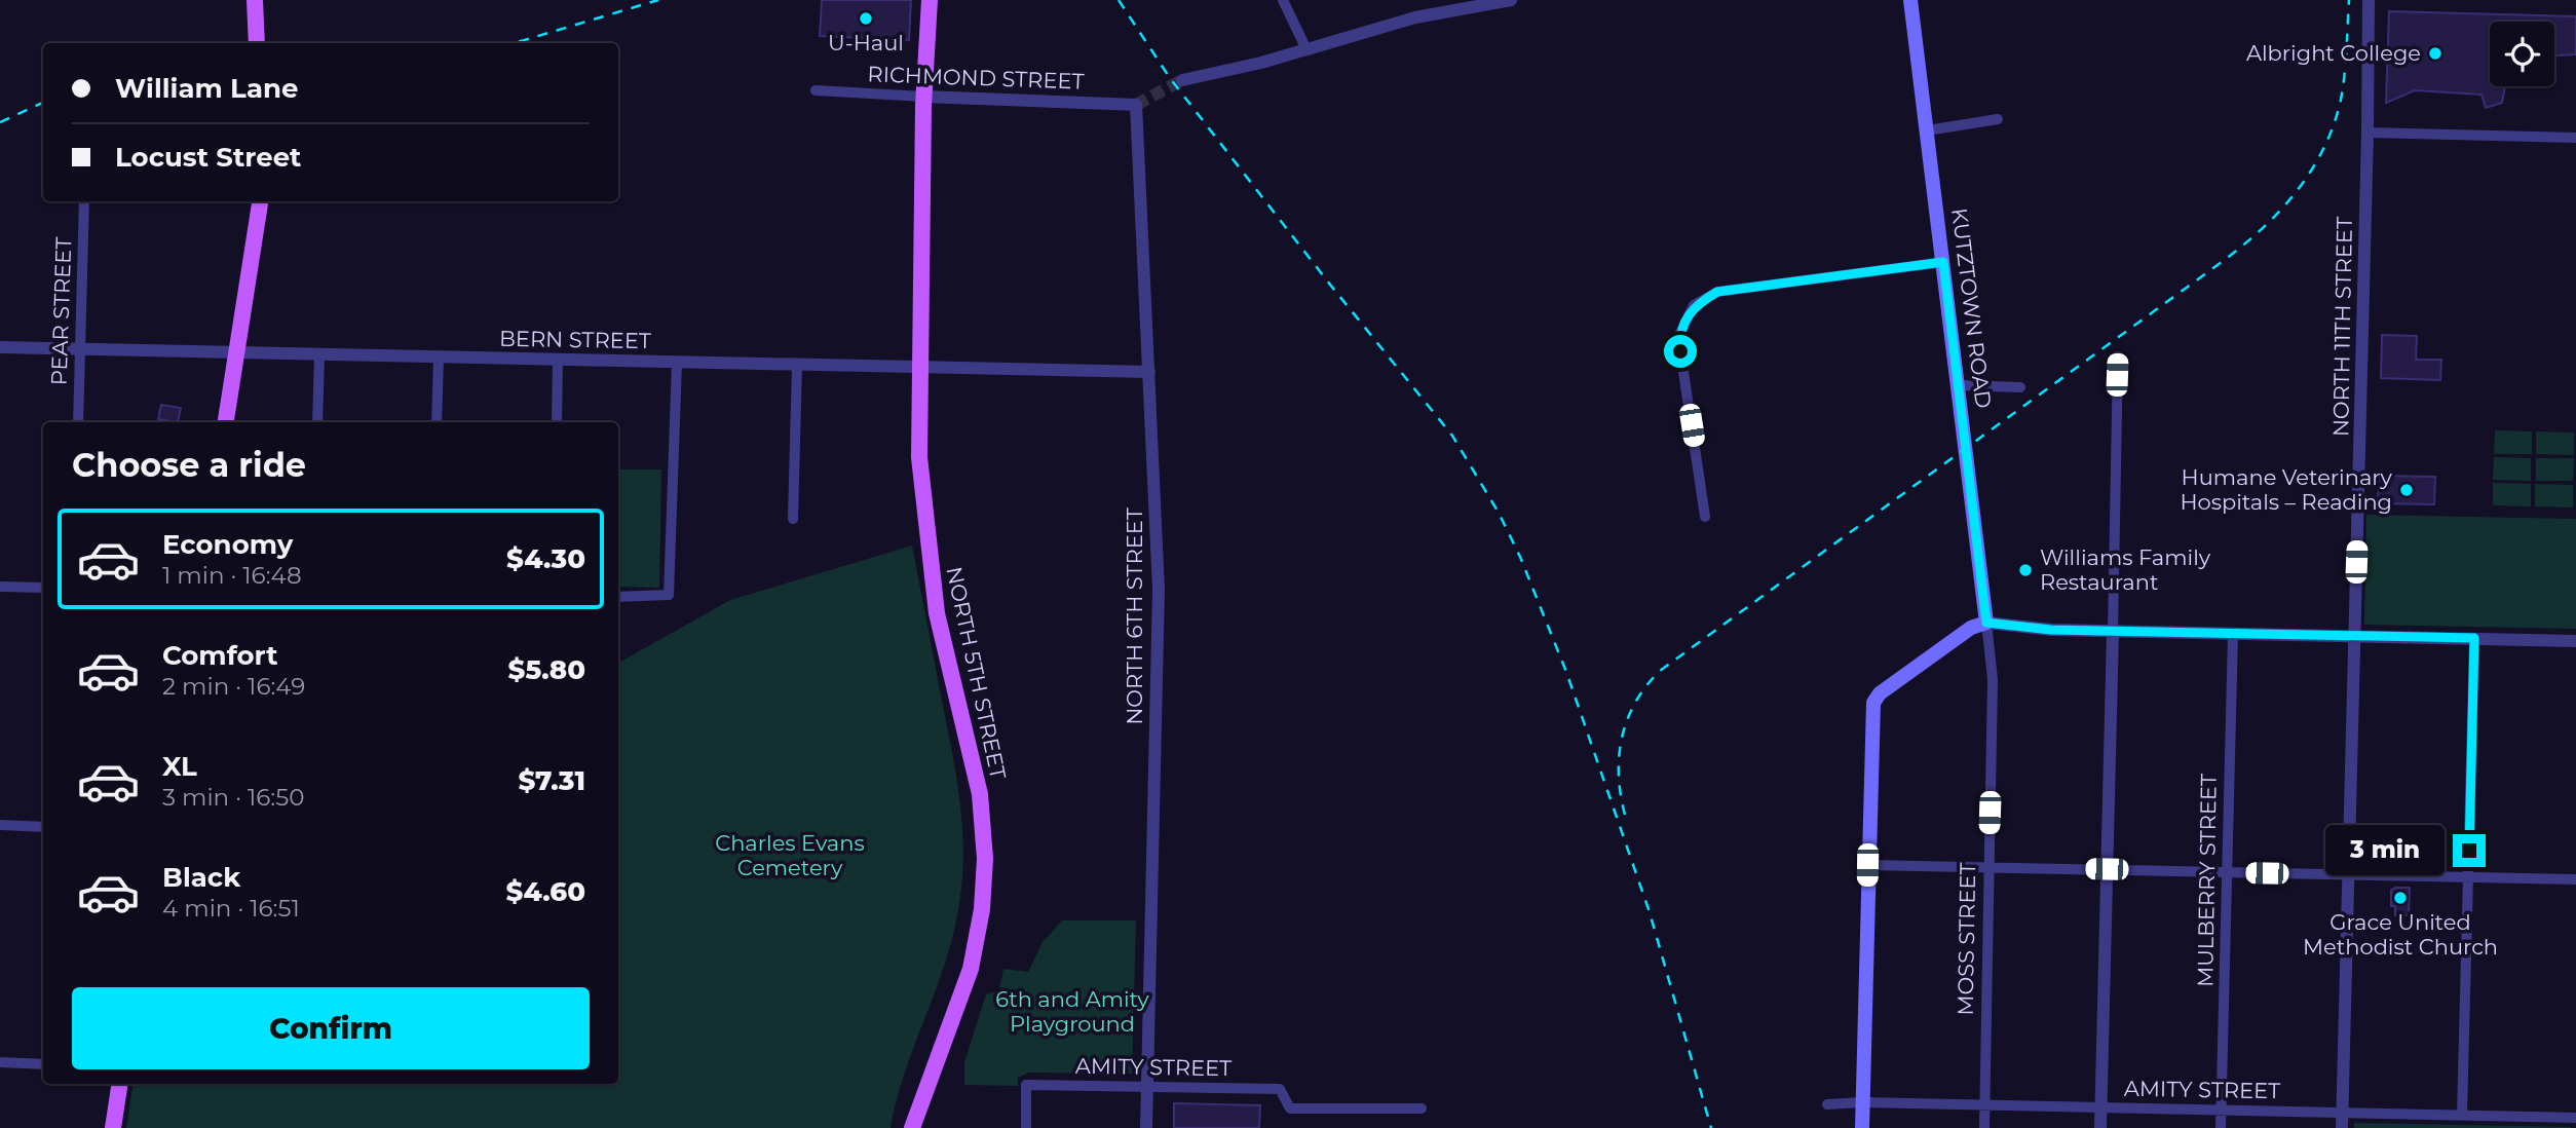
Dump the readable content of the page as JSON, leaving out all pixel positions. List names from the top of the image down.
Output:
{
  "streets": {
    "main road": ["KUTZTOWN ROAD", "NORTH 5TH STREET"],
    "street": [
      "RICHMOND STREET",
      "PEAR STREET",
      "NORTH 11TH STREET",
      "BERN STREET",
      "NORTH 6TH STREET",
      "MULBERRY STREET",
      "MOSS STREET",
      "AMITY STREET"
    ]
  },
  "crossings": [
    ["RICHMOND STREET", "NORTH 6TH STREET"],
    ["RICHMOND STREET", "NORTH 5TH STREET"],
    ["KUTZTOWN ROAD", "MOSS STREET"],
    ["PEAR STREET", "BERN STREET"],
    ["NORTH 11TH STREET", "AMITY STREET"],
    ["BERN STREET", "NORTH 6TH STREET"],
    ["BERN STREET", "NORTH 5TH STREET"],
    ["NORTH 6TH STREET", "AMITY STREET"],
    ["MULBERRY STREET", "AMITY STREET"],
    ["MOSS STREET", "AMITY STREET"]
  ],
  "parks": ["Charles Evans Cemetery", "6th and Amity Playground"],
  "places": [
    "U-Haul",
    "Albright College",
    "Humane Veterinary Hospitals – Reading",
    "Williams Family Restaurant",
    "Grace United Methodist Church"
  ],
  "page": {
    "banner": ["William Lane", "Locust Street"],
    "heading": "Choose a ride",
    "list": [
      {
        "name": "Economy",
        "note": "1 min · 16:48",
        "value": "$4.30"
      },
      {
        "name": "Comfort",
        "note": "2 min · 16:49",
        "value": "$5.80"
      },
      {
        "name": "XL",
        "note": "3 min · 16:50",
        "value": "$7.31"
      },
      {
        "name": "Black",
        "note": "4 min · 16:51",
        "value": "$4.60"
      }
    ],
    "bubble": "3 min",
    "buttons": "Confirm"
  }
}
